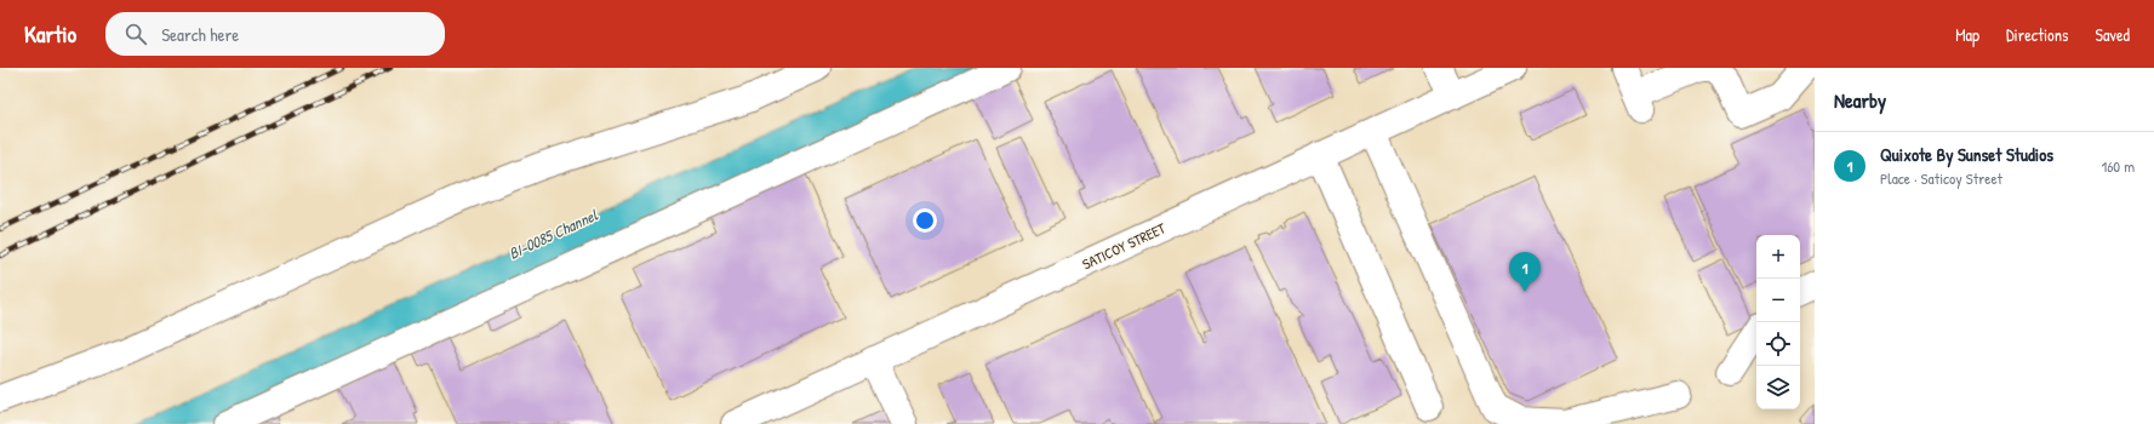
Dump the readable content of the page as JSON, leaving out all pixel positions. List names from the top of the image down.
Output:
{
  "streets": {
    "street": ["SATICOY STREET"]
  },
  "water": ["BI-0085 Channel"],
  "page": {
    "header": "Kartio",
    "search": "Search here",
    "nav": ["Map", "Directions", "Saved"],
    "heading": "Nearby",
    "list": [
      {
        "mark": "1",
        "name": "Quixote By Sunset Studios",
        "note": "Place · Saticoy Street",
        "value": "160 m"
      }
    ],
    "map_buttons": ["+", "−"],
    "pins": "1"
  }
}
